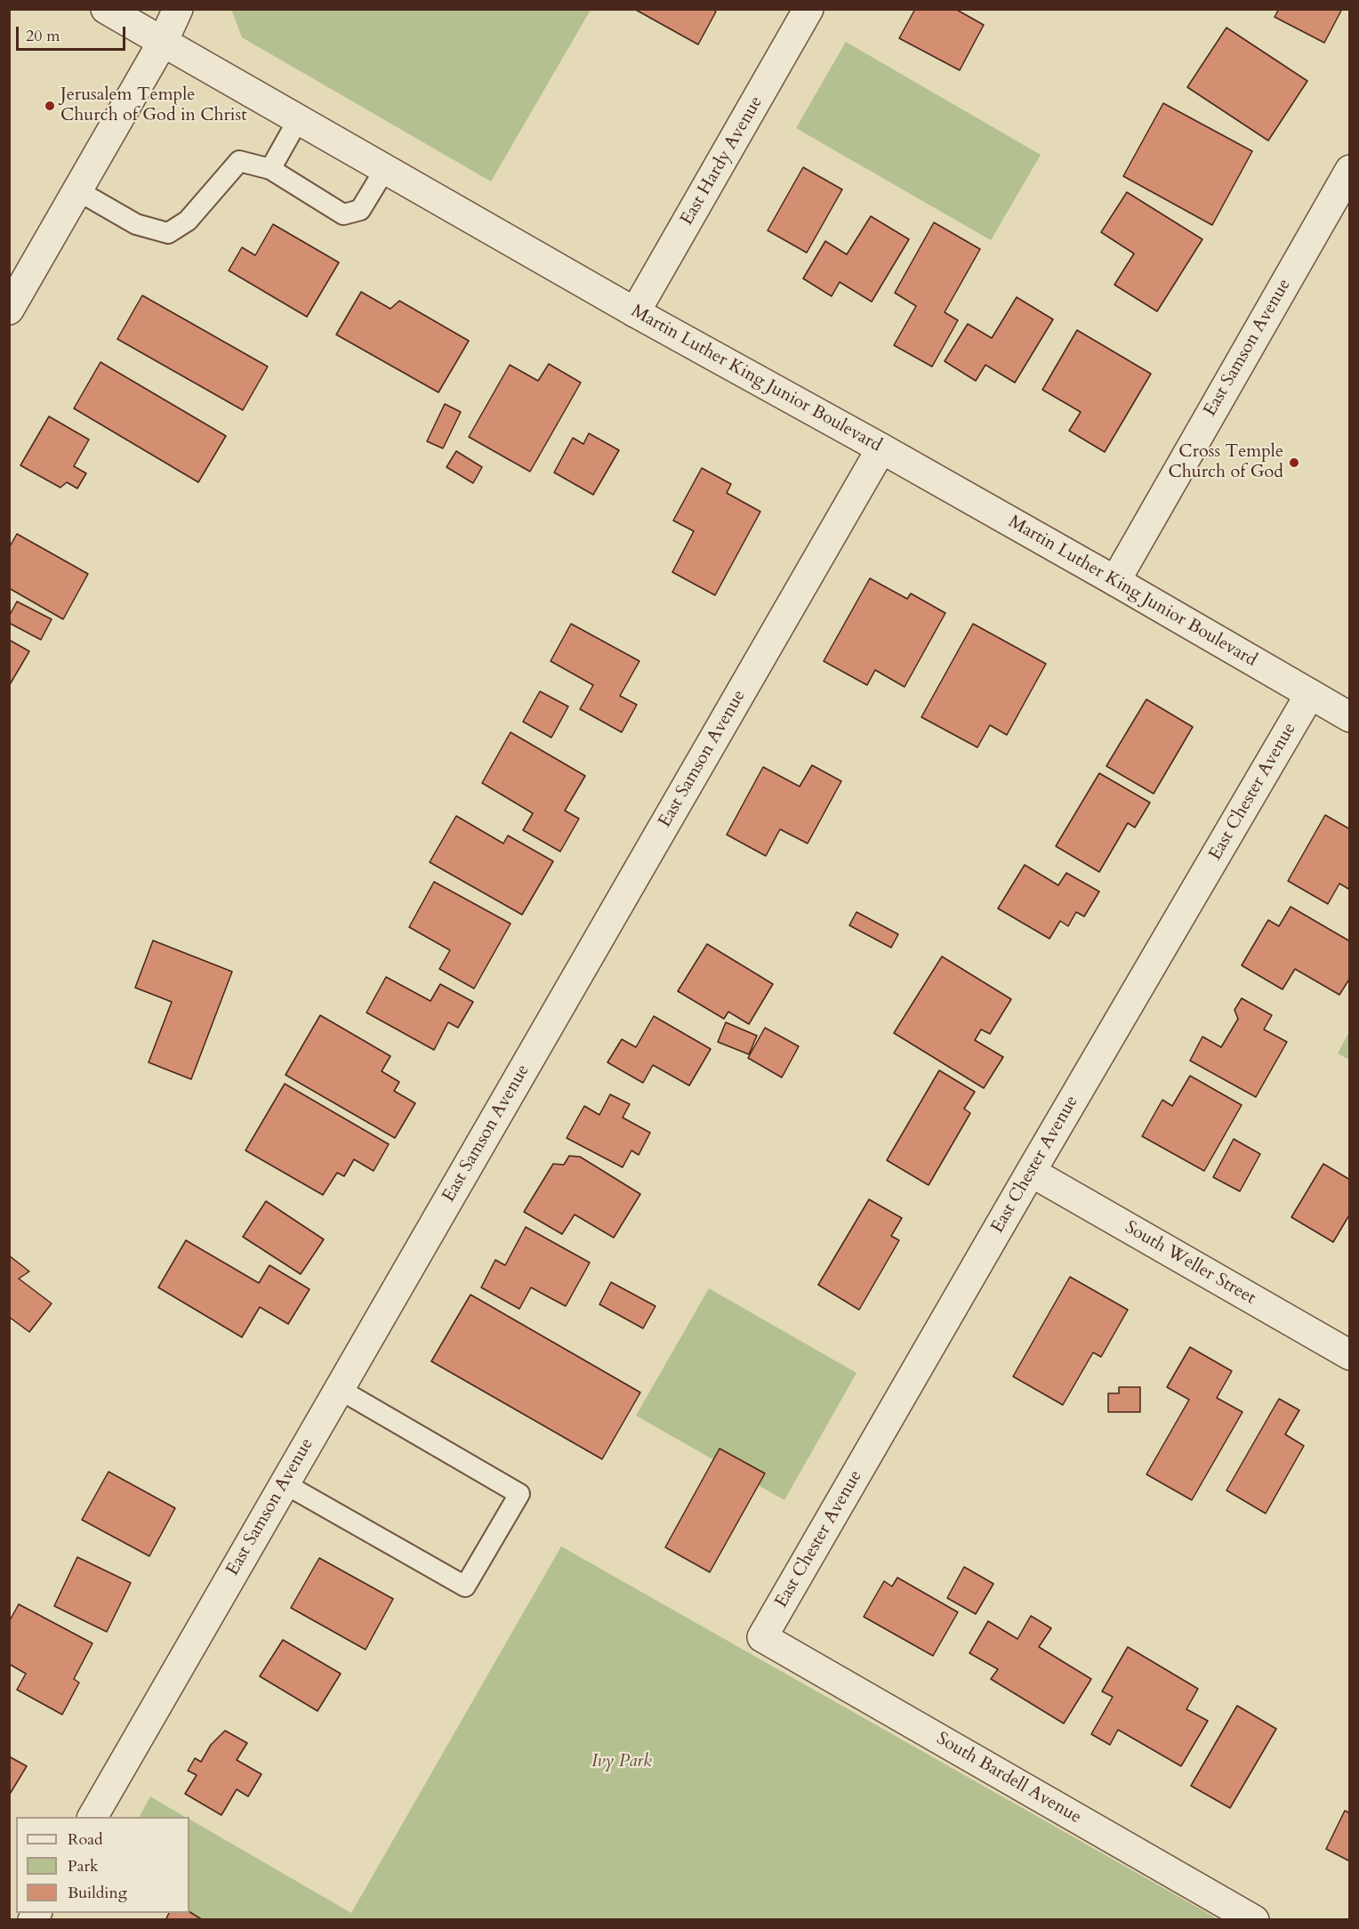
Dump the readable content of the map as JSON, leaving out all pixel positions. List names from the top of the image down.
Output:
{
  "streets": {
    "street": [
      "East Hardy Avenue",
      "East Samson Avenue",
      "Martin Luther King Junior Boulevard",
      "East Chester Avenue",
      "South Weller Street",
      "South Bardell Avenue"
    ]
  },
  "crossings": [
    ["East Hardy Avenue", "Martin Luther King Junior Boulevard"],
    ["East Samson Avenue", "Martin Luther King Junior Boulevard"],
    ["Martin Luther King Junior Boulevard", "East Chester Avenue"],
    ["East Chester Avenue", "South Weller Street"],
    ["East Chester Avenue", "South Bardell Avenue"]
  ],
  "parks": ["Ivy Park"],
  "places": ["Jerusalem Temple Church of God in Christ", "Cross Temple Church of God"],
  "legend": ["Road", "Park", "Building"],
  "scale_bar": "20 m"
}
